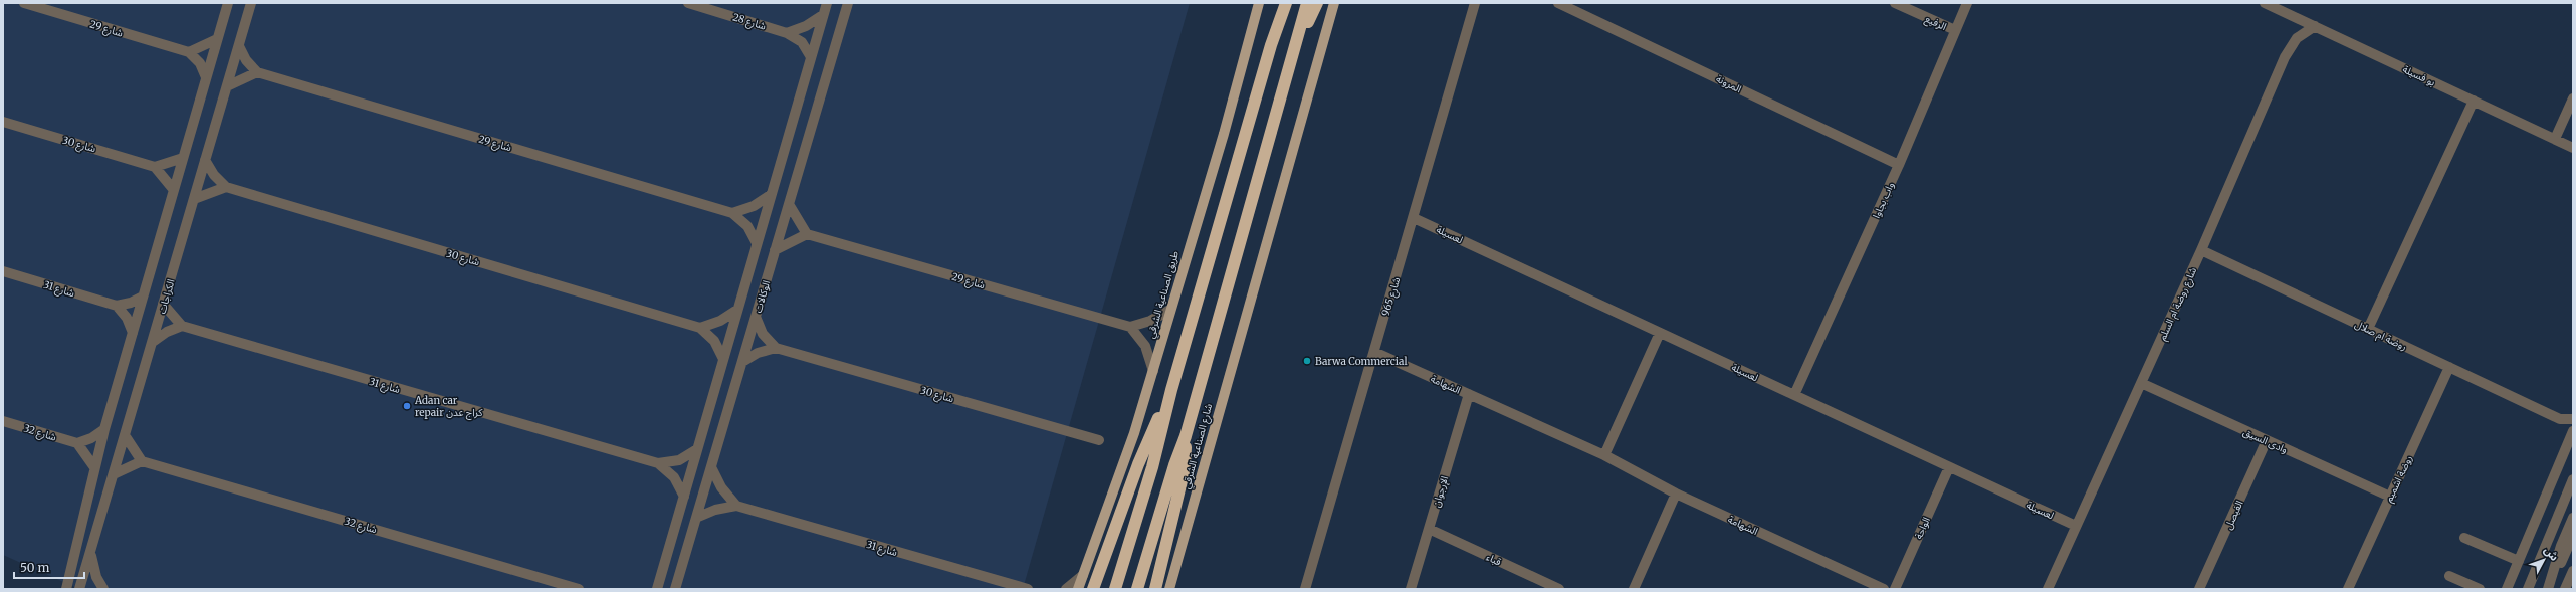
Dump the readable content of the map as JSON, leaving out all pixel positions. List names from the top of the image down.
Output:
{
  "streets": {
    "main road": ["طريق الصناعية الشرقي", "شارع الصناعية الشرقي"],
    "street": [
      "شارع 28",
      "الرفيع",
      "شارع 29",
      "بو فسيلة",
      "المرونة",
      "شارع 30",
      "واب بجاوا",
      "لعسيلة",
      "شارع 31",
      "الكراجات",
      "الوكالات",
      "شارع 965",
      "شارع روضة ام السلم",
      "روضة ام صلال",
      "الشهامة",
      "شارع 32",
      "وادى السيق",
      "روضة اشميم",
      "الإرجوان",
      "الفيصل",
      "الواحة",
      "قباء"
    ]
  },
  "crossings": [
    ["شارع 28", "الوكالات"],
    ["الرفيع", "واب بجاوا"],
    ["شارع 29", "الوكالات"],
    ["بو فسيلة", "شارع روضة ام السلم"],
    ["المرونة", "واب بجاوا"],
    ["شارع 30", "الوكالات"],
    ["واب بجاوا", "لعسيلة"],
    ["لعسيلة", "شارع 965"],
    ["لعسيلة", "شارع روضة ام السلم"],
    ["لعسيلة", "الواحة"],
    ["شارع 31", "الوكالات"],
    ["شارع 965", "الشهامة"],
    ["شارع روضة ام السلم", "روضة ام صلال"],
    ["شارع روضة ام السلم", "وادى السيق"],
    ["روضة ام صلال", "روضة اشميم"],
    ["الشهامة", "الإرجوان"],
    ["وادى السيق", "روضة اشميم"],
    ["وادى السيق", "الفيصل"],
    ["الإرجوان", "قباء"]
  ],
  "places": ["Barwa Commercial", "Adan car repair كراج عدن"],
  "scale_bar": "50 m",
  "north": "top right"
}
